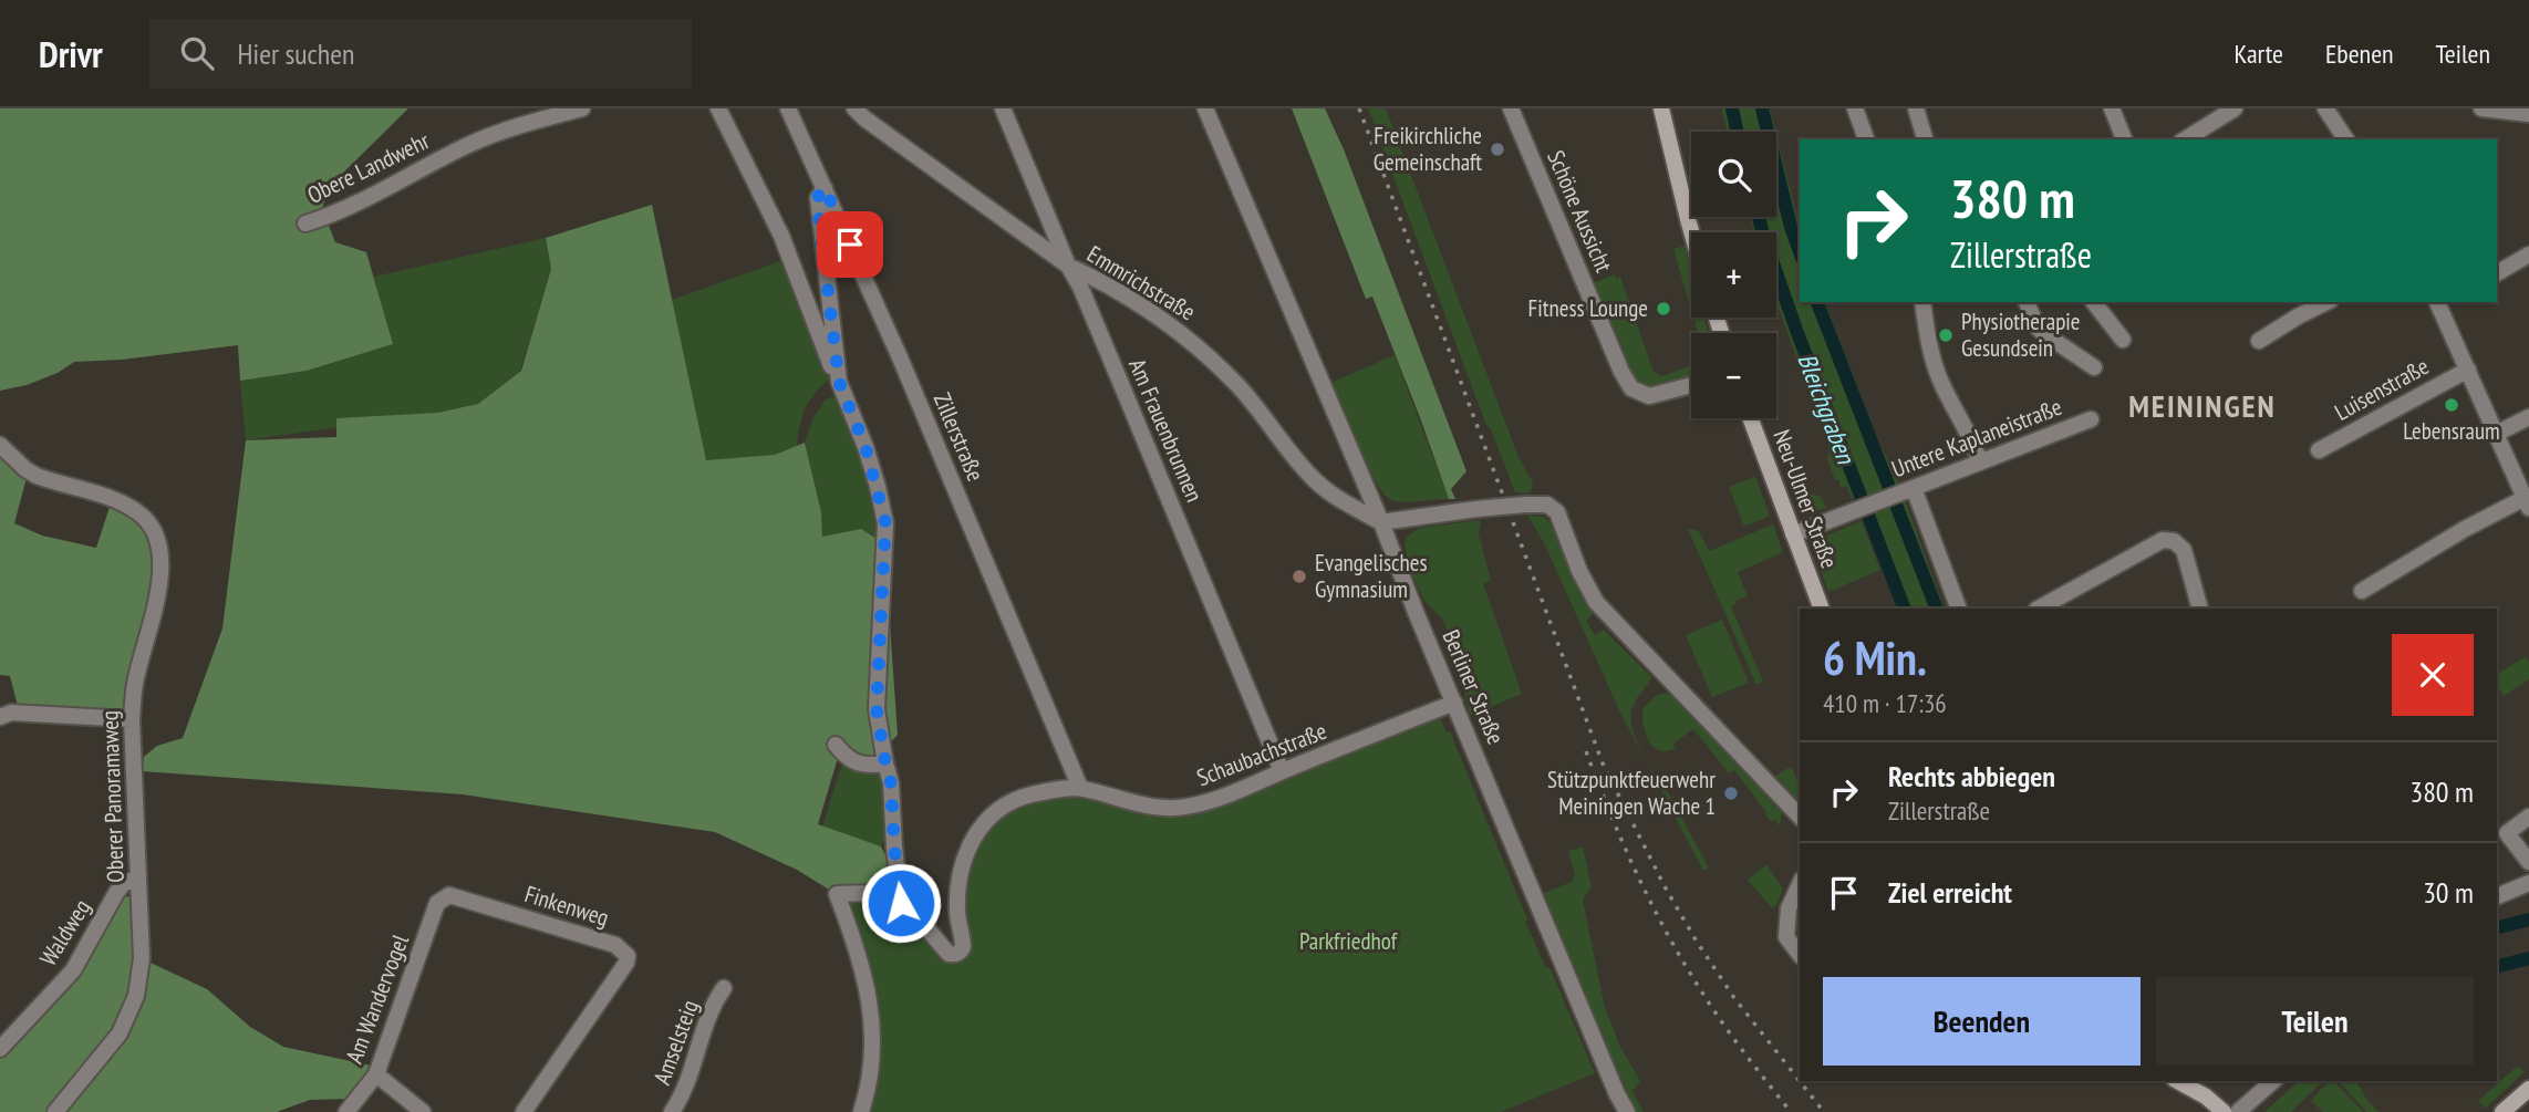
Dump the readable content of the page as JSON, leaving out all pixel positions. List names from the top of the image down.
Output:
{
  "streets": {
    "main road": ["Neu-Ulmer Straße"],
    "street": [
      "Obere Landwehr",
      "Schöne Aussicht",
      "Emmrichstraße",
      "Luisenstraße",
      "Am Frauenbrunnen",
      "Zillerstraße",
      "Untere Kaplaneistraße",
      "Berliner Straße",
      "Schaubachstraße",
      "Oberer Panoramaweg",
      "Finkenweg",
      "Waldweg",
      "Am Wandervogel",
      "Amselsteig"
    ]
  },
  "crossings": [
    ["Emmrichstraße", "Am Frauenbrunnen"],
    ["Emmrichstraße", "Berliner Straße"],
    ["Am Frauenbrunnen", "Schaubachstraße"],
    ["Zillerstraße", "Schaubachstraße"],
    ["Untere Kaplaneistraße", "Neu-Ulmer Straße"],
    ["Berliner Straße", "Schaubachstraße"],
    ["Oberer Panoramaweg", "Waldweg"],
    ["Finkenweg", "Am Wandervogel"]
  ],
  "districts": ["MEININGEN"],
  "water": ["Bleichgraben"],
  "parks": ["Parkfriedhof"],
  "places": [
    "Freikirchliche Gemeinschaft",
    "Fitness Lounge",
    "Physiotherapie Gesundsein",
    "Lebensraum",
    "Evangelisches Gymnasium",
    "Stützpunktfeuerwehr Meiningen Wache 1"
  ],
  "page": {
    "header": "Drivr",
    "search": "Hier suchen",
    "nav": ["Karte", "Ebenen", "Teilen"],
    "map_buttons": ["+", "−"],
    "turn": ["380 m", "Zillerstraße"],
    "heading": ["6 Min.", "410 m · 17:36"],
    "list": [
      {
        "name": "Rechts abbiegen",
        "note": "Zillerstraße",
        "value": "380 m"
      },
      {
        "name": "Ziel erreicht",
        "value": "30 m"
      }
    ],
    "buttons": ["Beenden", "Teilen"]
  }
}
